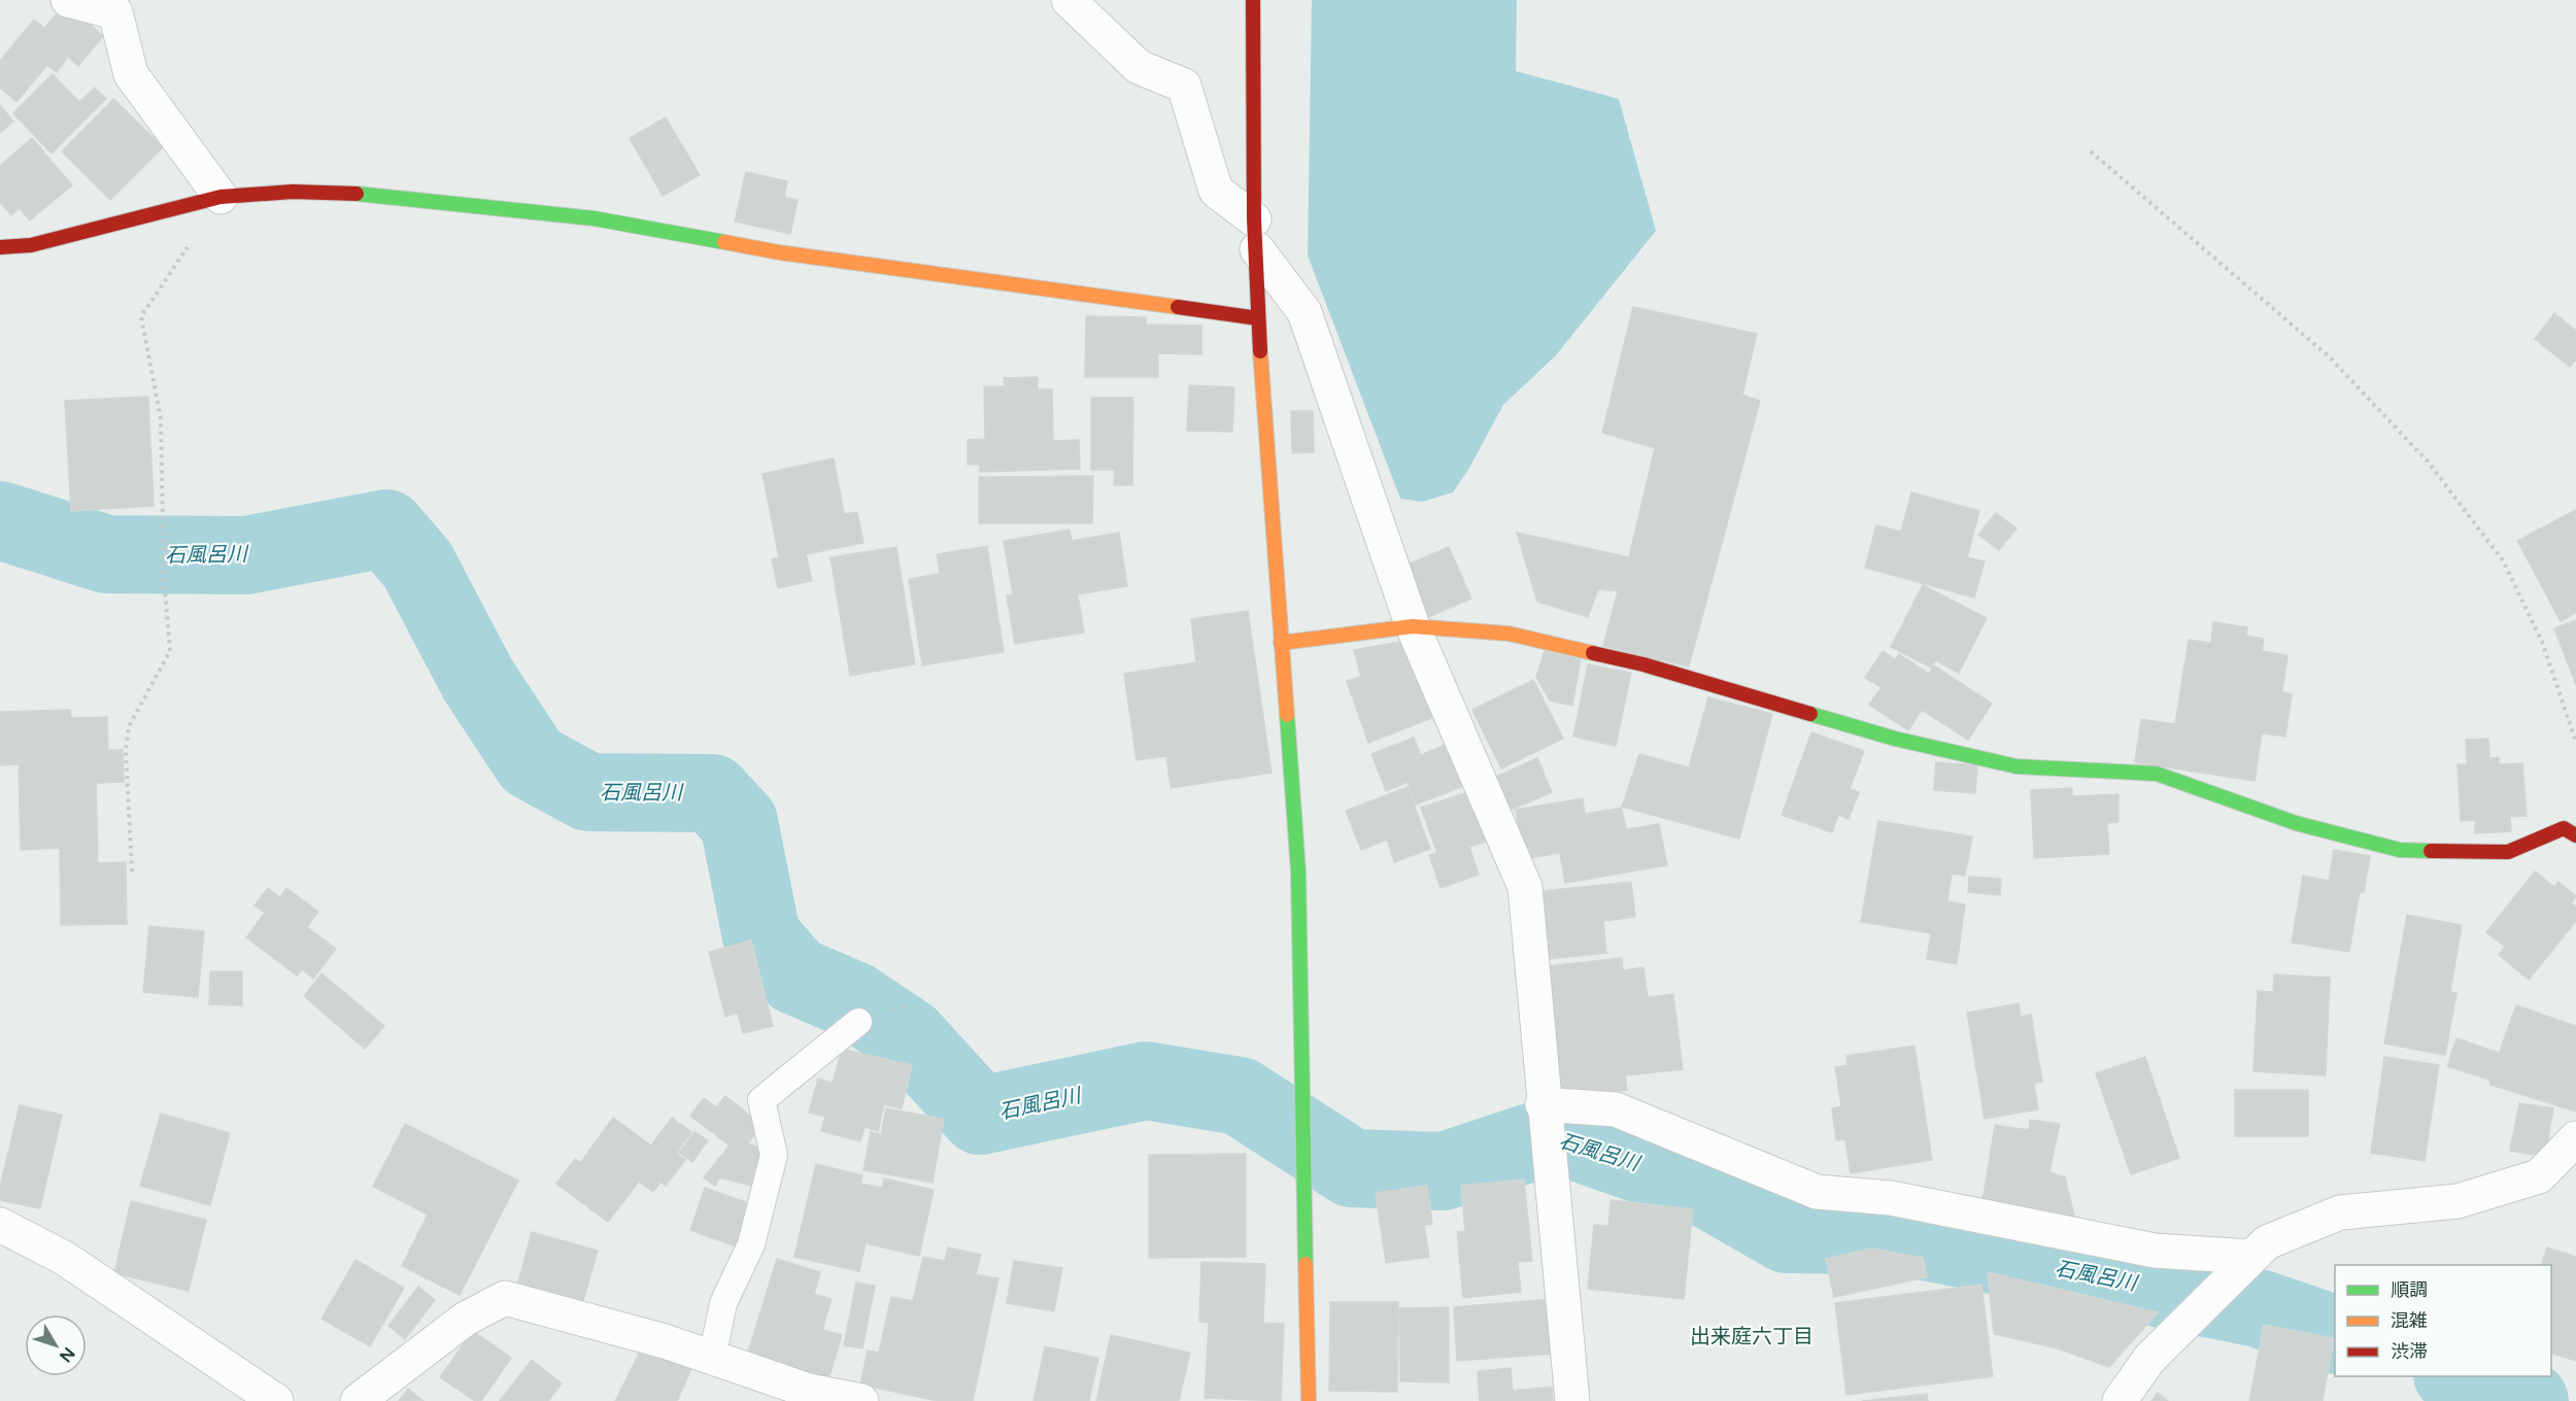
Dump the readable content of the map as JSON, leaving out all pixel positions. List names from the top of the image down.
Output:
{
  "districts": ["出来庭六丁目"],
  "water": ["石風呂川"],
  "legend": ["順調", "混雑", "渋滞"],
  "north": "bottom right"
}
